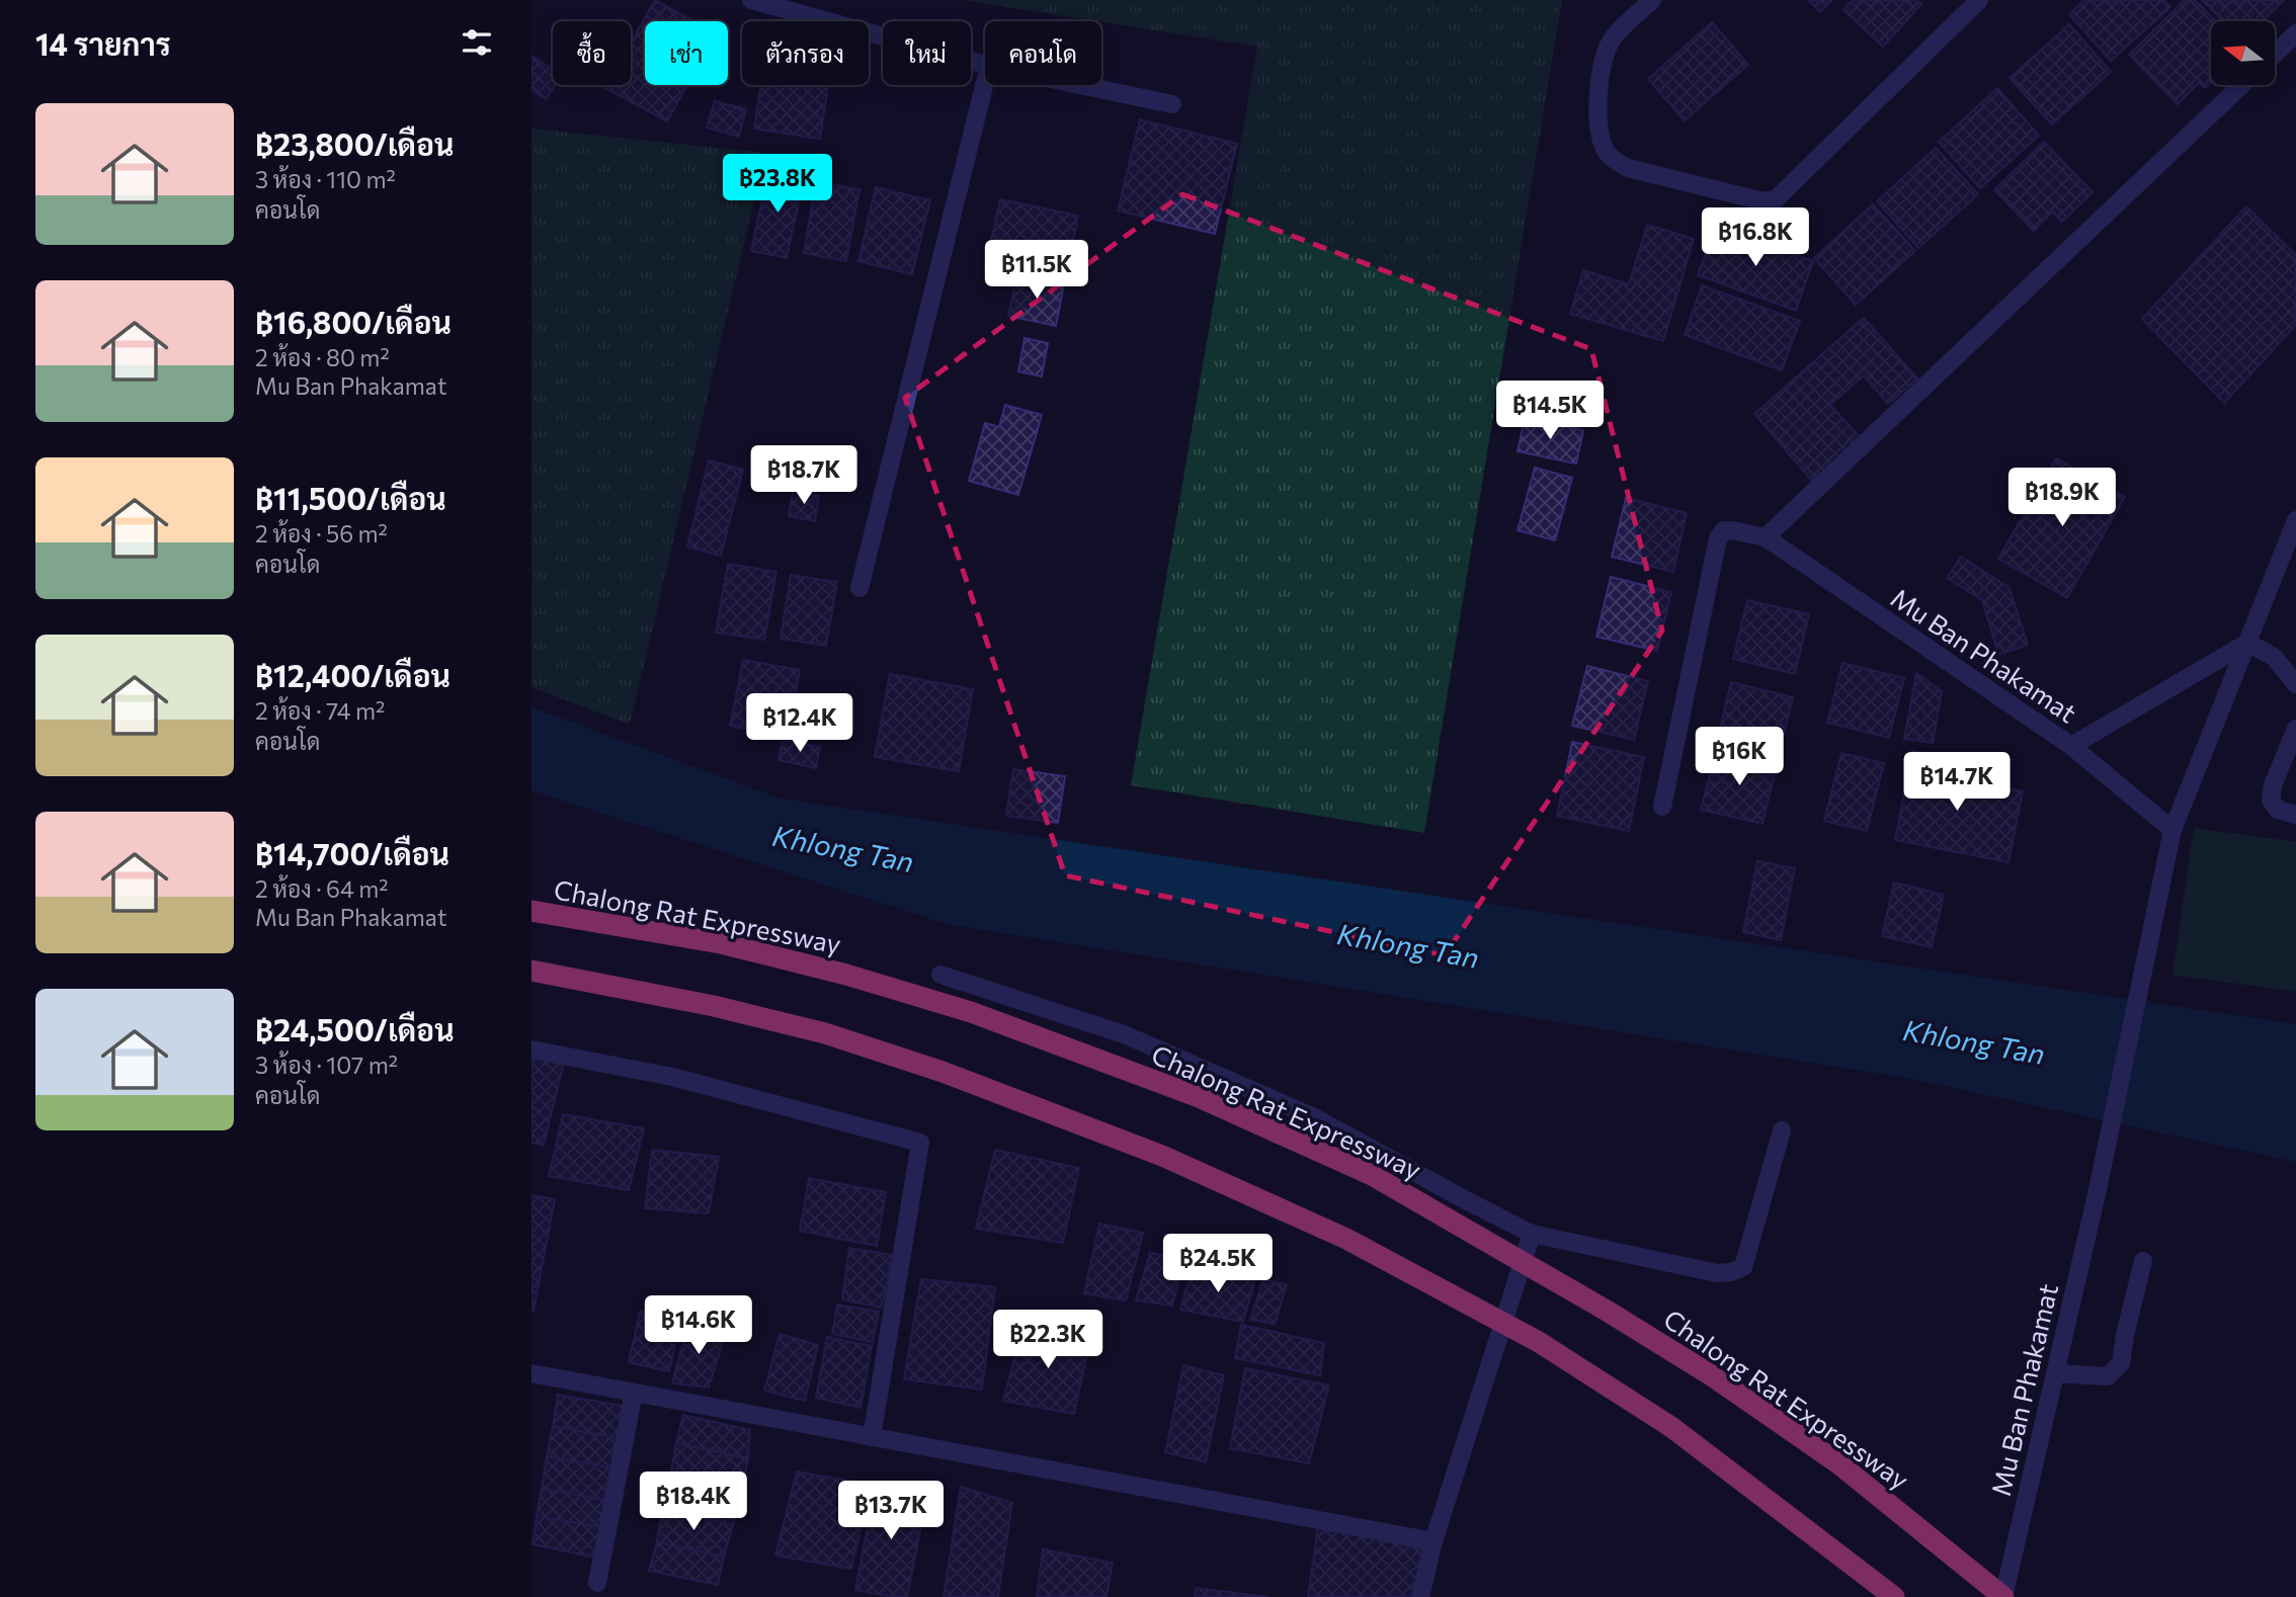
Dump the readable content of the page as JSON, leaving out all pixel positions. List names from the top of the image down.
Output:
{
  "streets": {
    "highway": ["Chalong Rat Expressway"],
    "street": ["Mu Ban Phakamat"]
  },
  "crossings": [
    ["Mu Ban Phakamat", "Chalong Rat Expressway"]
  ],
  "water": ["Khlong Tan"],
  "north": "left",
  "page": {
    "heading": "14 รายการ",
    "chip": [
      "ซื้อ",
      "เช่า",
      "ตัวกรอง",
      "ใหม่",
      "คอนโด"
    ],
    "list": [
      {
        "name": "฿23,800/เดือน",
        "note": "3 ห้อง · 110 m² · คอนโด"
      },
      {
        "name": "฿16,800/เดือน",
        "note": "2 ห้อง · 80 m² · Mu Ban Phakamat"
      },
      {
        "name": "฿11,500/เดือน",
        "note": "2 ห้อง · 56 m² · คอนโด"
      },
      {
        "name": "฿12,400/เดือน",
        "note": "2 ห้อง · 74 m² · คอนโด"
      },
      {
        "name": "฿14,700/เดือน",
        "note": "2 ห้อง · 64 m² · Mu Ban Phakamat"
      },
      {
        "name": "฿24,500/เดือน",
        "note": "3 ห้อง · 107 m² · คอนโด"
      }
    ],
    "price": [
      "฿23.8K",
      "฿16.8K",
      "฿11.5K",
      "฿14.5K",
      "฿18.7K",
      "฿18.9K",
      "฿12.4K",
      "฿16K",
      "฿14.7K",
      "฿24.5K",
      "฿14.6K",
      "฿22.3K",
      "฿18.4K",
      "฿13.7K"
    ]
  }
}
